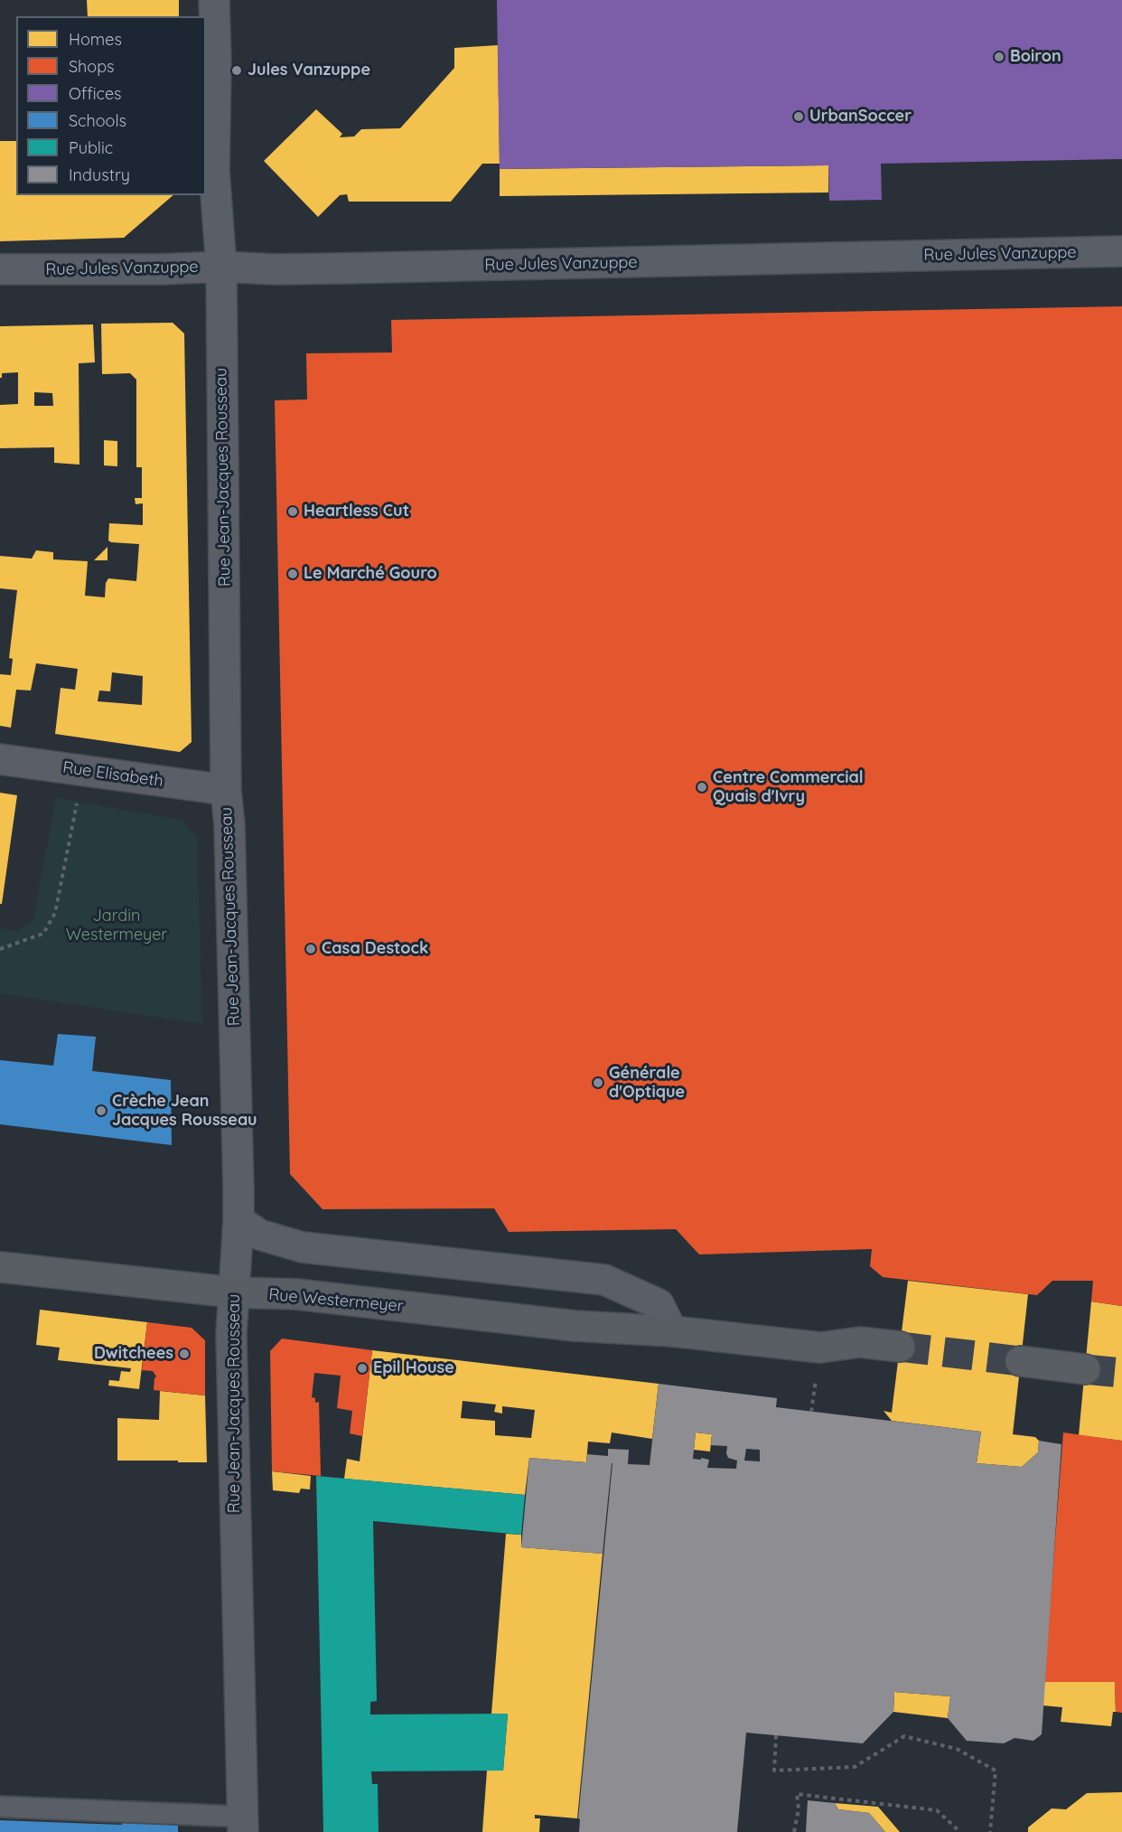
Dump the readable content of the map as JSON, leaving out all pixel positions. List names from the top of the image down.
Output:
{
  "streets": {
    "main road": ["Rue Westermeyer"],
    "street": ["Rue Jules Vanzuppe", "Rue Jean-Jacques Rousseau", "Rue Elisabeth"]
  },
  "crossings": [
    ["Rue Jules Vanzuppe", "Rue Jean-Jacques Rousseau"],
    ["Rue Jean-Jacques Rousseau", "Rue Elisabeth"],
    ["Rue Jean-Jacques Rousseau", "Rue Westermeyer"]
  ],
  "parks": ["Jardin Westermeyer"],
  "places": [
    "Boiron",
    "Jules Vanzuppe",
    "UrbanSoccer",
    "Heartless Cut",
    "Le Marché Gouro",
    "Centre Commercial Quais d'Ivry",
    "Casa Destock",
    "Générale d'Optique",
    "Crèche Jean Jacques Rousseau",
    "Dwitchees",
    "Epil House"
  ],
  "legend": [
    "Homes",
    "Shops",
    "Offices",
    "Schools",
    "Public",
    "Industry"
  ]
}
